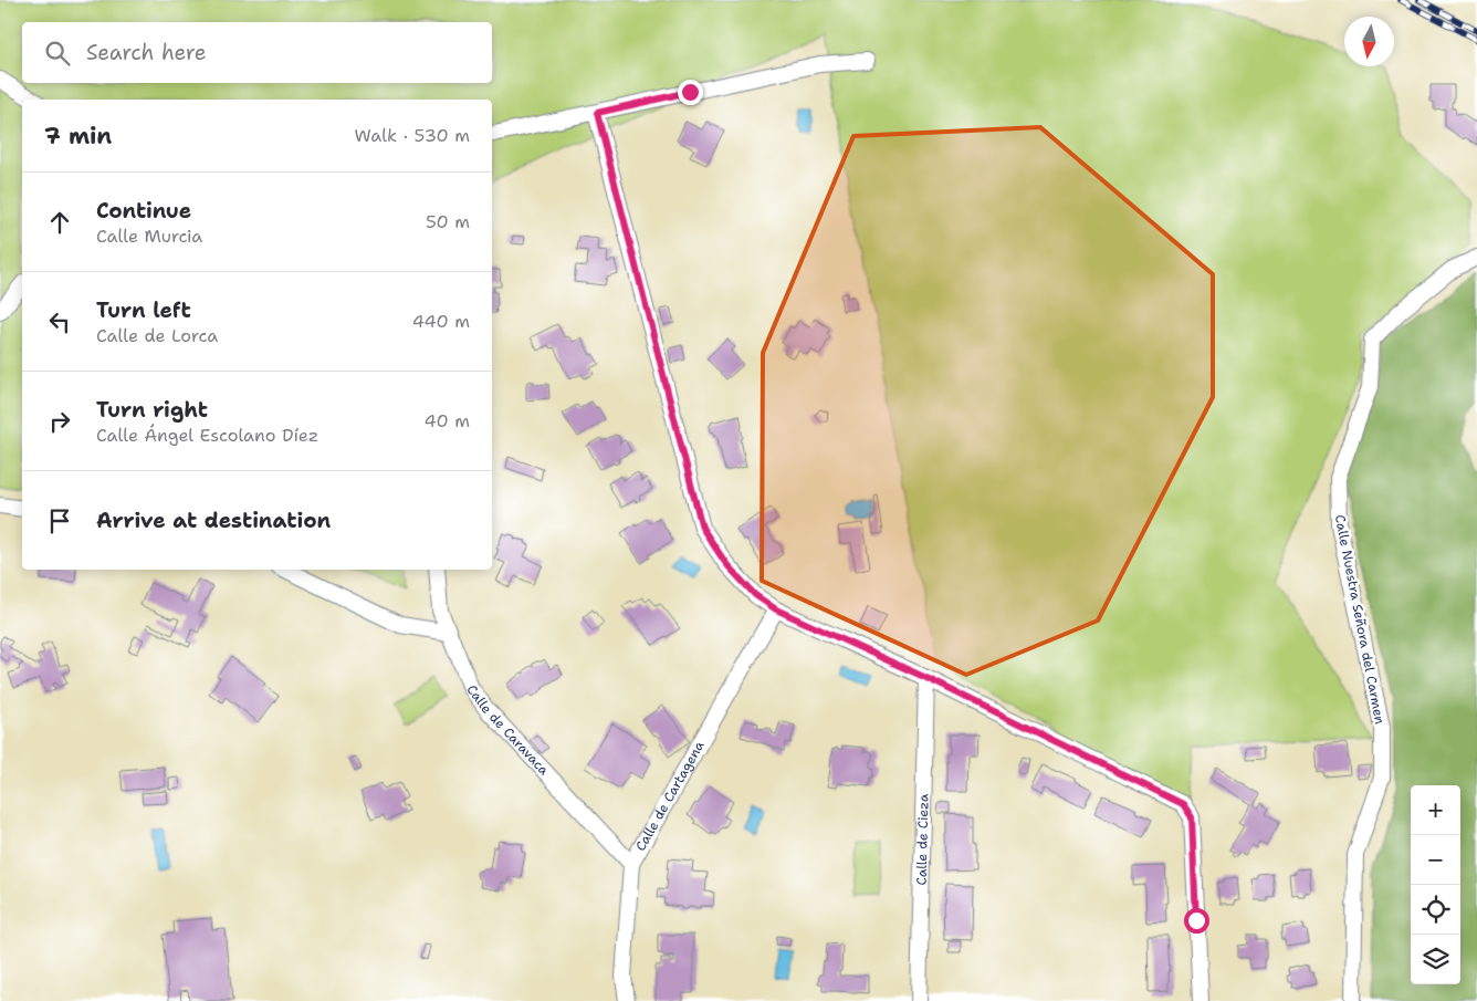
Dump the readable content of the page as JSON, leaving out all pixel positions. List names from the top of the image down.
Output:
{
  "streets": {
    "street": [
      "Calle Nuestra Señora del Carmen",
      "Calle de Caravaca",
      "Calle de Cartagena",
      "Calle de Cieza"
    ]
  },
  "crossings": [
    ["Calle de Caravaca", "Calle de Cartagena"]
  ],
  "north": "bottom",
  "page": {
    "search": "Search here",
    "heading": ["7 min", "Walk · 530 m"],
    "list": [
      ["Continue", "Calle Murcia", "50 m"],
      ["Turn left", "Calle de Lorca", "440 m"],
      ["Turn right", "Calle Ángel Escolano Díez", "40 m"],
      "Arrive at destination"
    ],
    "map_buttons": ["+", "−"]
  }
}
